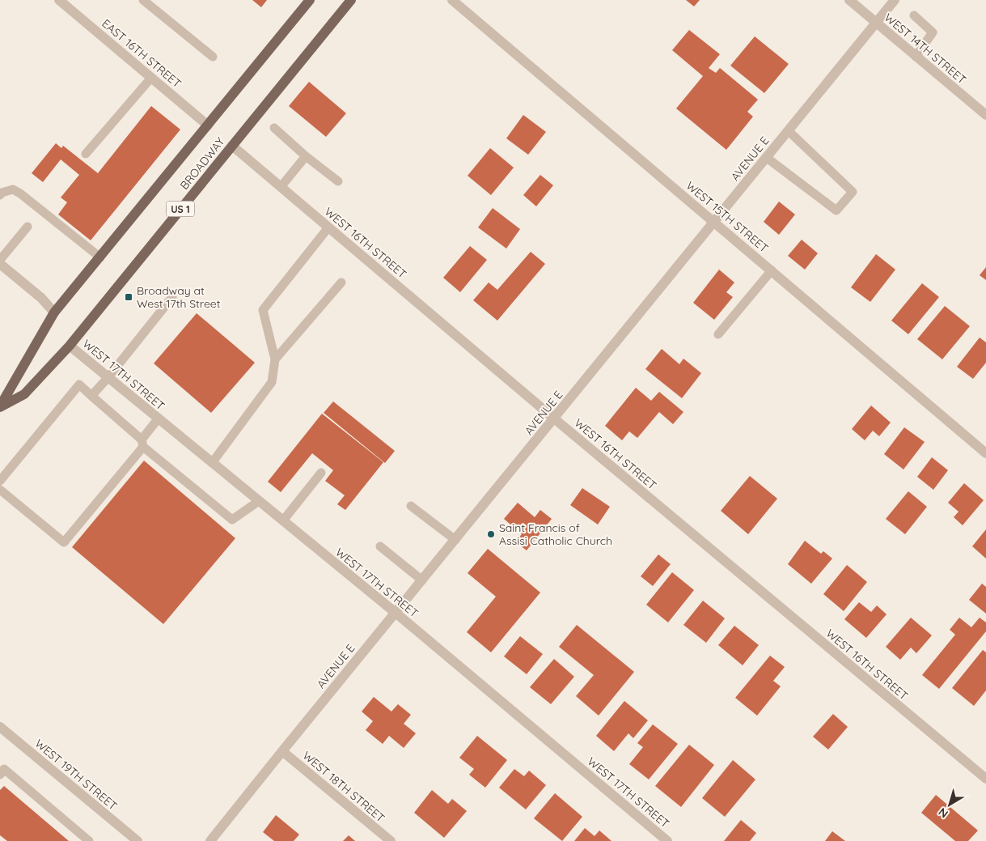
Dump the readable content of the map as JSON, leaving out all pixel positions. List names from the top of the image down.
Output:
{
  "streets": {
    "main road": ["BROADWAY", "US 1"],
    "street": [
      "WEST 14TH STREET",
      "EAST 16TH STREET",
      "AVENUE E",
      "WEST 15TH STREET",
      "WEST 16TH STREET",
      "WEST 17TH STREET",
      "WEST 19TH STREET",
      "WEST 18TH STREET"
    ]
  },
  "crossings": [
    ["WEST 14TH STREET", "AVENUE E"],
    ["EAST 16TH STREET", "BROADWAY"],
    ["AVENUE E", "WEST 15TH STREET"],
    ["AVENUE E", "WEST 16TH STREET"],
    ["AVENUE E", "WEST 17TH STREET"],
    ["AVENUE E", "WEST 18TH STREET"],
    ["BROADWAY", "WEST 16TH STREET"],
    ["BROADWAY", "WEST 17TH STREET"]
  ],
  "places": {
    "transit": ["Broadway at West 17th Street"],
    "other": ["Saint Francis of Assisi Catholic Church"]
  },
  "north": "bottom left"
}
